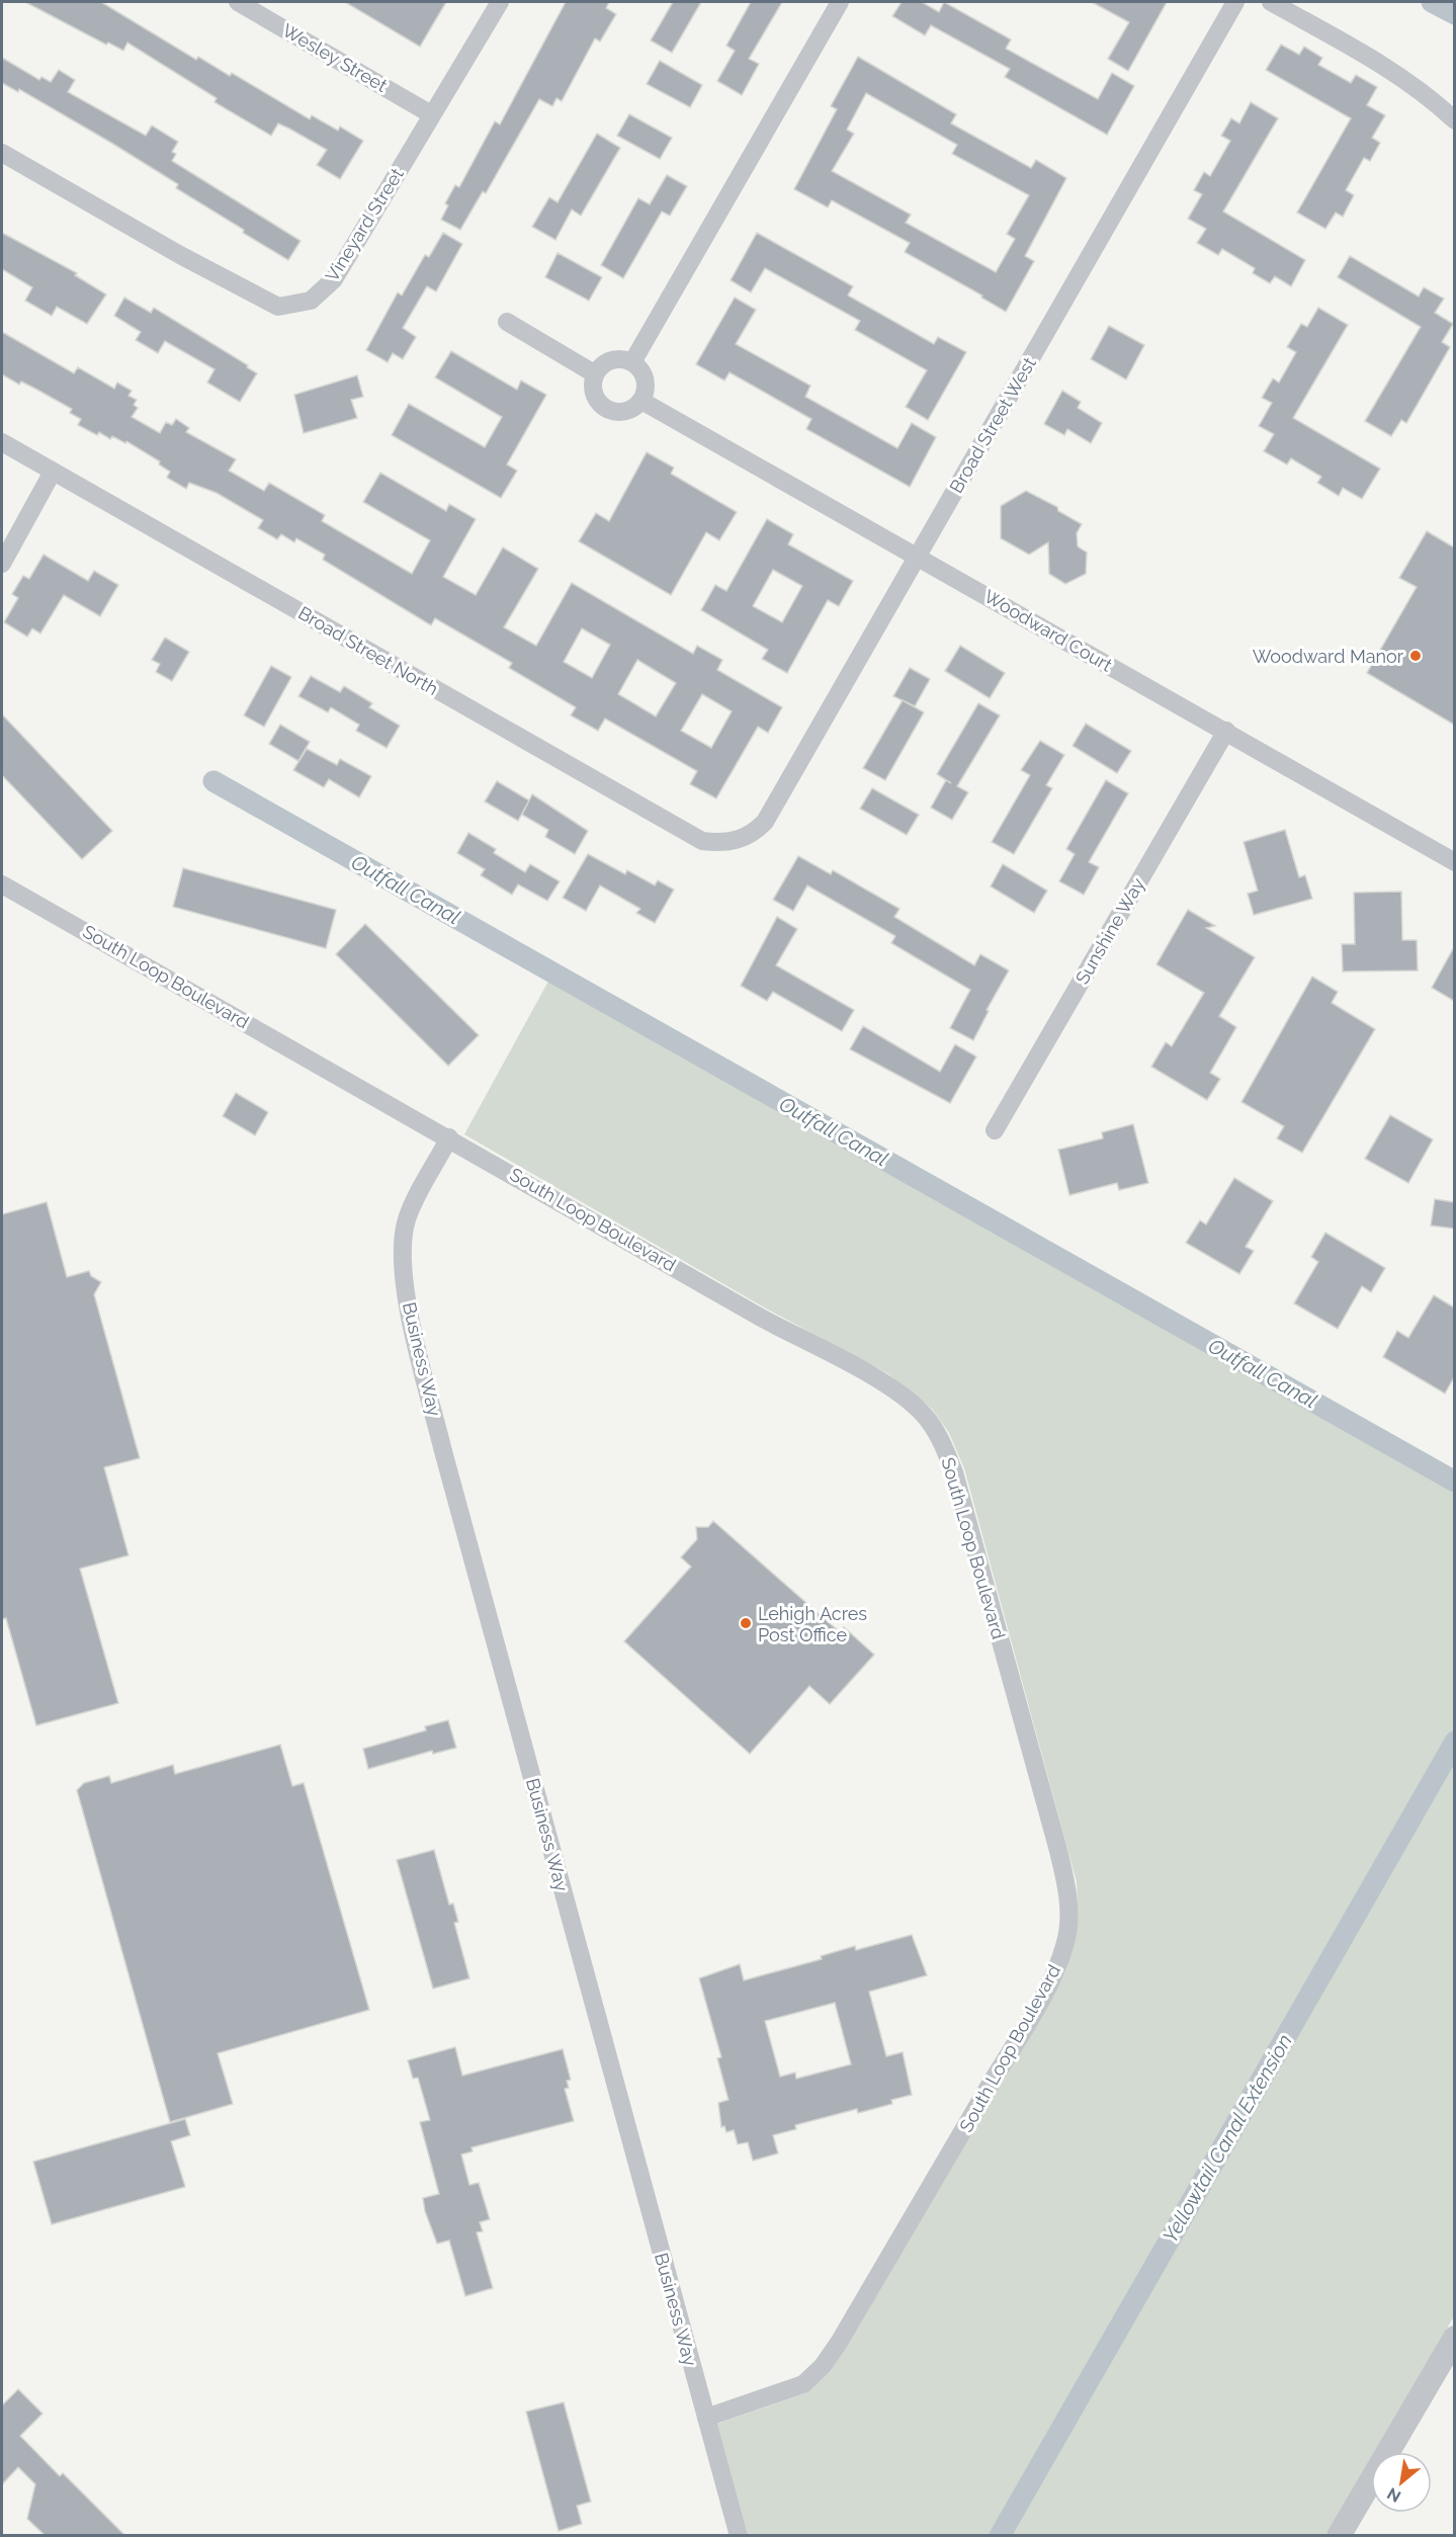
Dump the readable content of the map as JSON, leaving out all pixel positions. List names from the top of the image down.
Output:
{
  "streets": {
    "street": [
      "Wesley Street",
      "Vineyard Street",
      "Broad Street West",
      "Woodward Court",
      "Broad Street North",
      "Sunshine Way",
      "South Loop Boulevard",
      "Business Way"
    ]
  },
  "crossings": [
    ["Wesley Street", "Vineyard Street"],
    ["Broad Street West", "Woodward Court"],
    ["Broad Street West", "Broad Street North"],
    ["Woodward Court", "Sunshine Way"],
    ["South Loop Boulevard", "Business Way"]
  ],
  "water": ["Outfall Canal", "Yellowtail Canal Extension"],
  "places": ["Woodward Manor", "Lehigh Acres Post Office"],
  "north": "bottom left"
}
